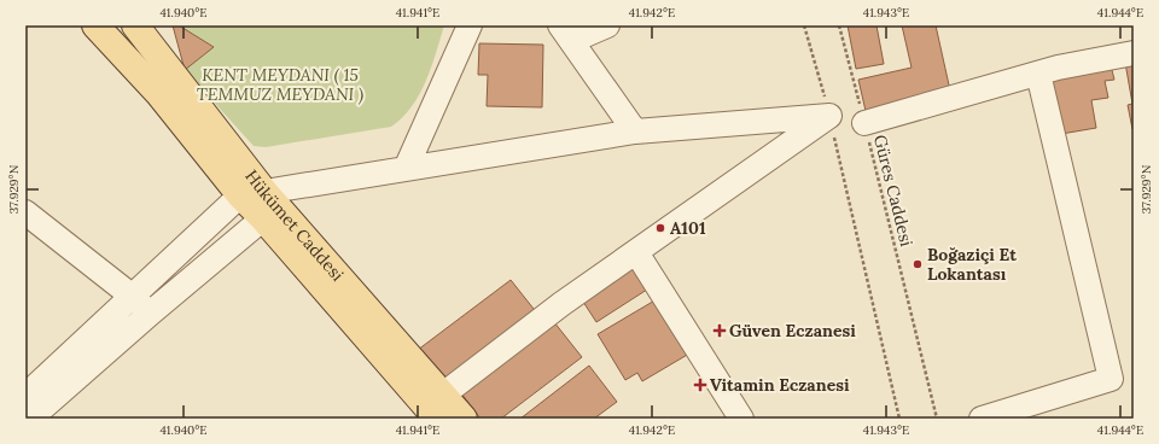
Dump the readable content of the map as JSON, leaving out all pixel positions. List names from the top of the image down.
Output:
{
  "streets": {
    "main road": ["Hükümet Caddesi"],
    "path": ["Güres Caddesi"]
  },
  "parks": ["KENT MEYDANI ( 15 TEMMUZ MEYDANI )"],
  "places": {
    "other": ["A101", "Boğaziçi Et Lokantası"],
    "health": ["Güven Eczanesi", "Vitamin Eczanesi"]
  },
  "coordinates": [
    "41.940°E",
    "41.941°E",
    "41.942°E",
    "41.943°E",
    "41.944°E",
    "37.929°N"
  ]
}
